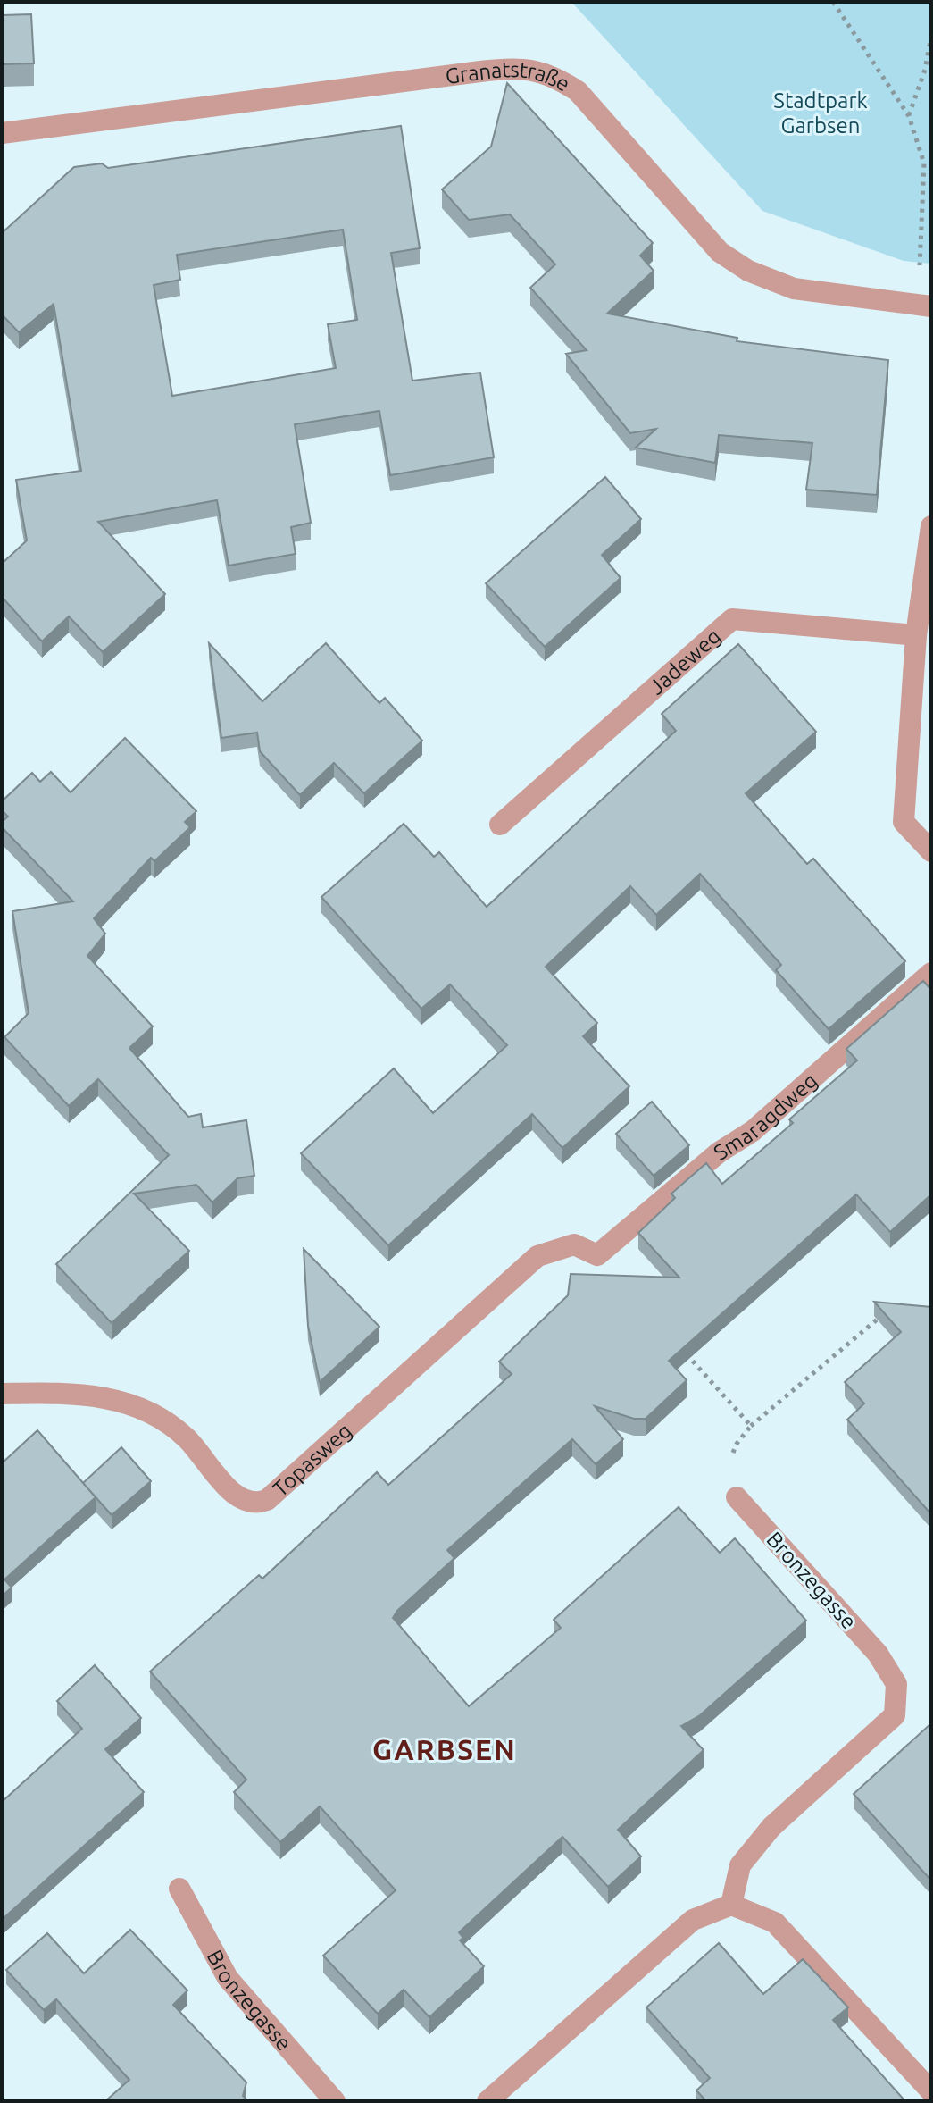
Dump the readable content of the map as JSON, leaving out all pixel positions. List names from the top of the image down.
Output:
{
  "streets": {
    "street": [
      "Granatstraße",
      "Jadeweg",
      "Smaragdweg",
      "Topasweg",
      "Bronzegasse"
    ]
  },
  "crossings": [
    ["Smaragdweg", "Topasweg"]
  ],
  "districts": ["GARBSEN"],
  "parks": ["Stadtpark Garbsen"]
}
